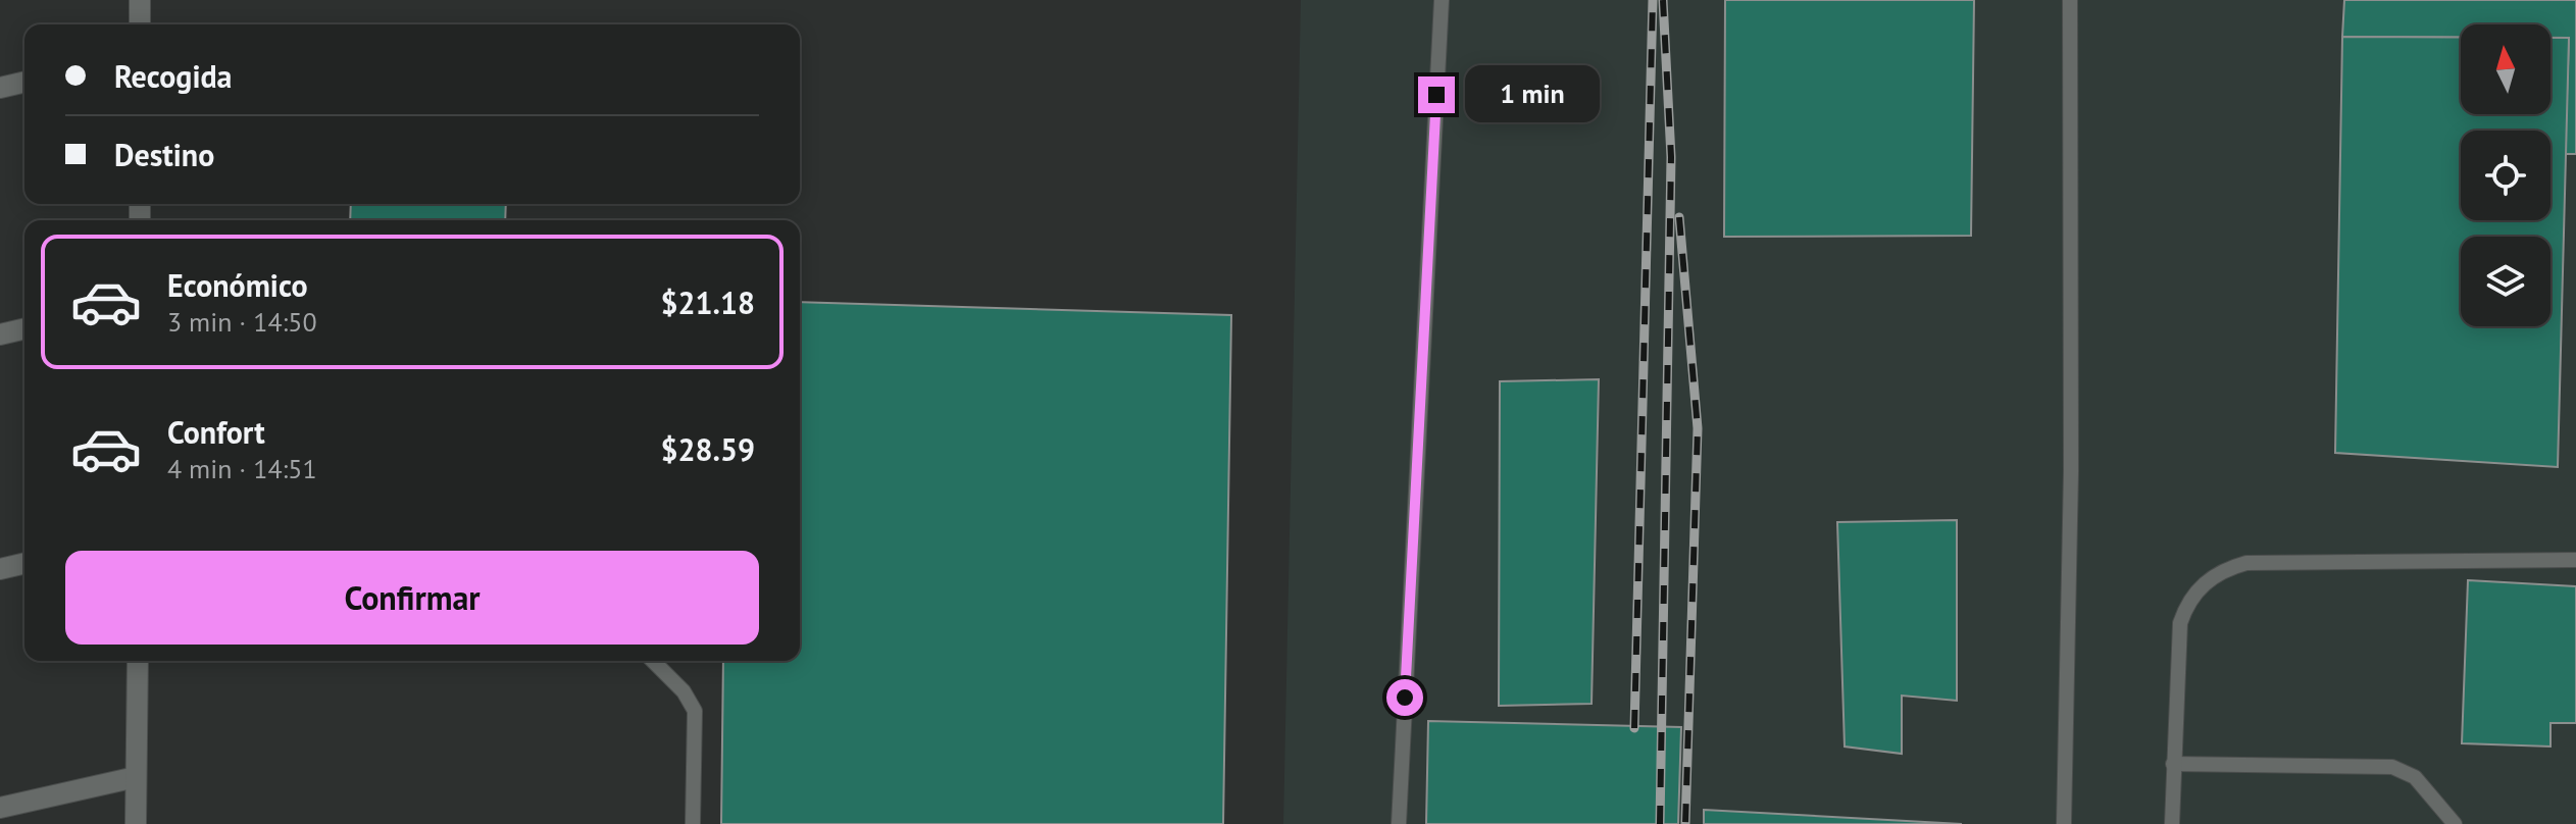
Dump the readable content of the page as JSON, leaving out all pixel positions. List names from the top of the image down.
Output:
{
  "north": "top",
  "page": {
    "banner": ["Recogida", "Destino"],
    "bubble": "1 min",
    "list": [
      {
        "name": "Económico",
        "note": "3 min · 14:50",
        "value": "$21.18"
      },
      {
        "name": "Confort",
        "note": "4 min · 14:51",
        "value": "$28.59"
      }
    ],
    "buttons": "Confirmar"
  }
}
